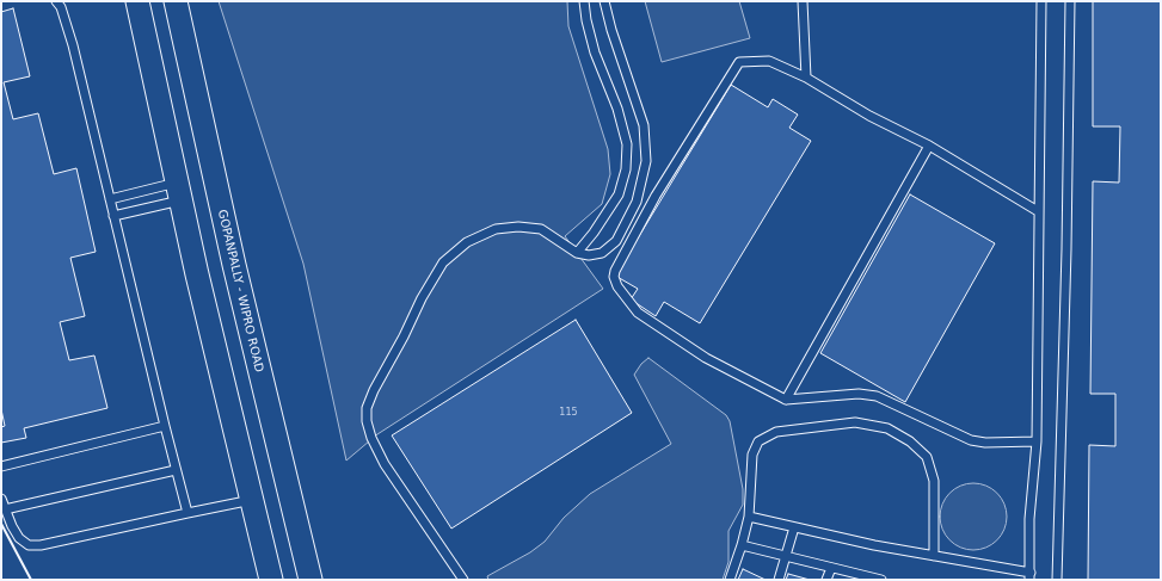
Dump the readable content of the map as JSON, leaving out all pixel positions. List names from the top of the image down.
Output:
{
  "streets": {
    "main road": ["GOPANPALLY - WIPRO ROAD"]
  },
  "house_numbers": ["115"]
}
